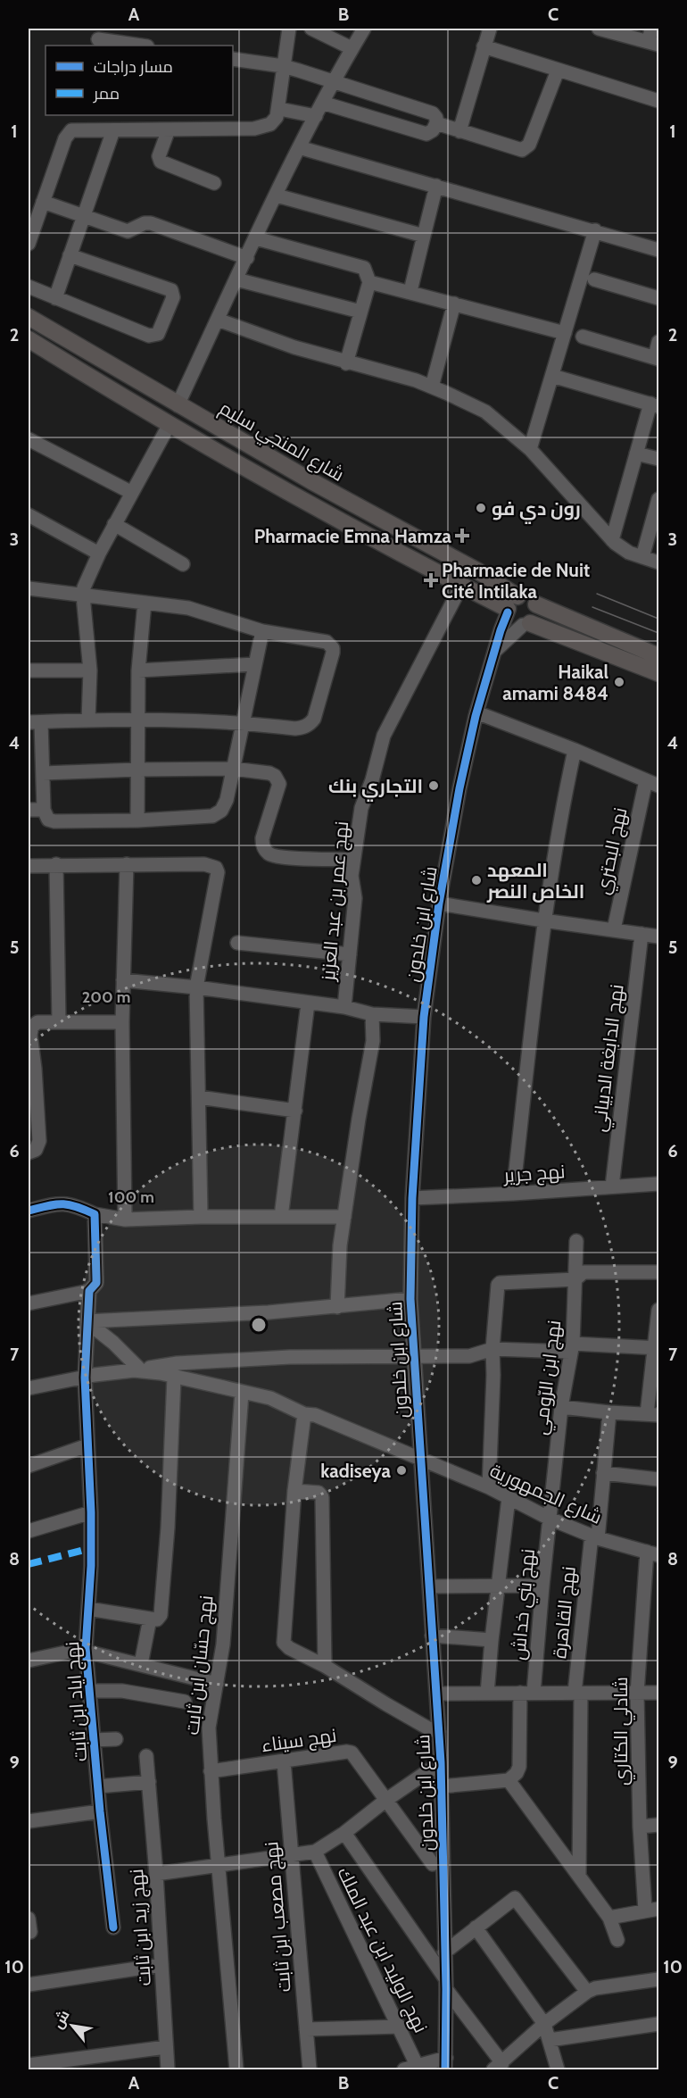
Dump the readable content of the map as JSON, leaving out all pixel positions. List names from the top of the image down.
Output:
{
  "streets": {
    "main road": ["شارع المنجي سليم"],
    "street": [
      "نهج البحتري",
      "نهج عمر بن عبد العزيز",
      "شارع ابن خلدون",
      "نهج الدابغة الدبياني",
      "نهج جرير",
      "نهج ابن الرّومي",
      "شارع الجمهورية",
      "نهج بني خداش",
      "نهج القاهرة",
      "نهج حسّان ابن ثابت",
      "نهج اياد ابن ثابت",
      "شادلي الكتاري",
      "نهج سيناء",
      "نهج مصعب ابن ثابت",
      "نهج زيد ابن ثابت",
      "نهج الوليد ابن عبد الملك"
    ]
  },
  "crossings": [
    ["شارع ابن خلدون", "نهج جرير"],
    ["شارع ابن خلدون", "شارع الجمهورية"],
    ["نهج الدابغة الدبياني", "نهج جرير"],
    ["نهج ابن الرّومي", "شارع الجمهورية"],
    ["نهج ابن الرّومي", "نهج بني خداش"],
    ["شارع الجمهورية", "نهج بني خداش"],
    ["شارع الجمهورية", "نهج القاهرة"],
    ["شارع الجمهورية", "نهج حسّان ابن ثابت"],
    ["شارع الجمهورية", "شادلي الكتاري"],
    ["نهج حسّان ابن ثابت", "نهج سيناء"],
    ["نهج سيناء", "نهج مصعب ابن ثابت"]
  ],
  "places": {
    "other": [
      "رون دي فو",
      "Haikal amami 8484",
      "التجاري بنك",
      "المعهد الخاص النصر",
      "kadiseya"
    ],
    "health": ["Pharmacie Emna Hamza", "Pharmacie de Nuit Cité Intilaka"]
  },
  "legend": ["مسار دراجات", "ممر"],
  "north": "top left",
  "grid": {
    "columns": ["A", "B", "C"],
    "rows": [
      "1",
      "2",
      "3",
      "4",
      "5",
      "6",
      "7",
      "8",
      "9",
      "10"
    ]
  },
  "rings": ["200 m", "100 m"]
}
